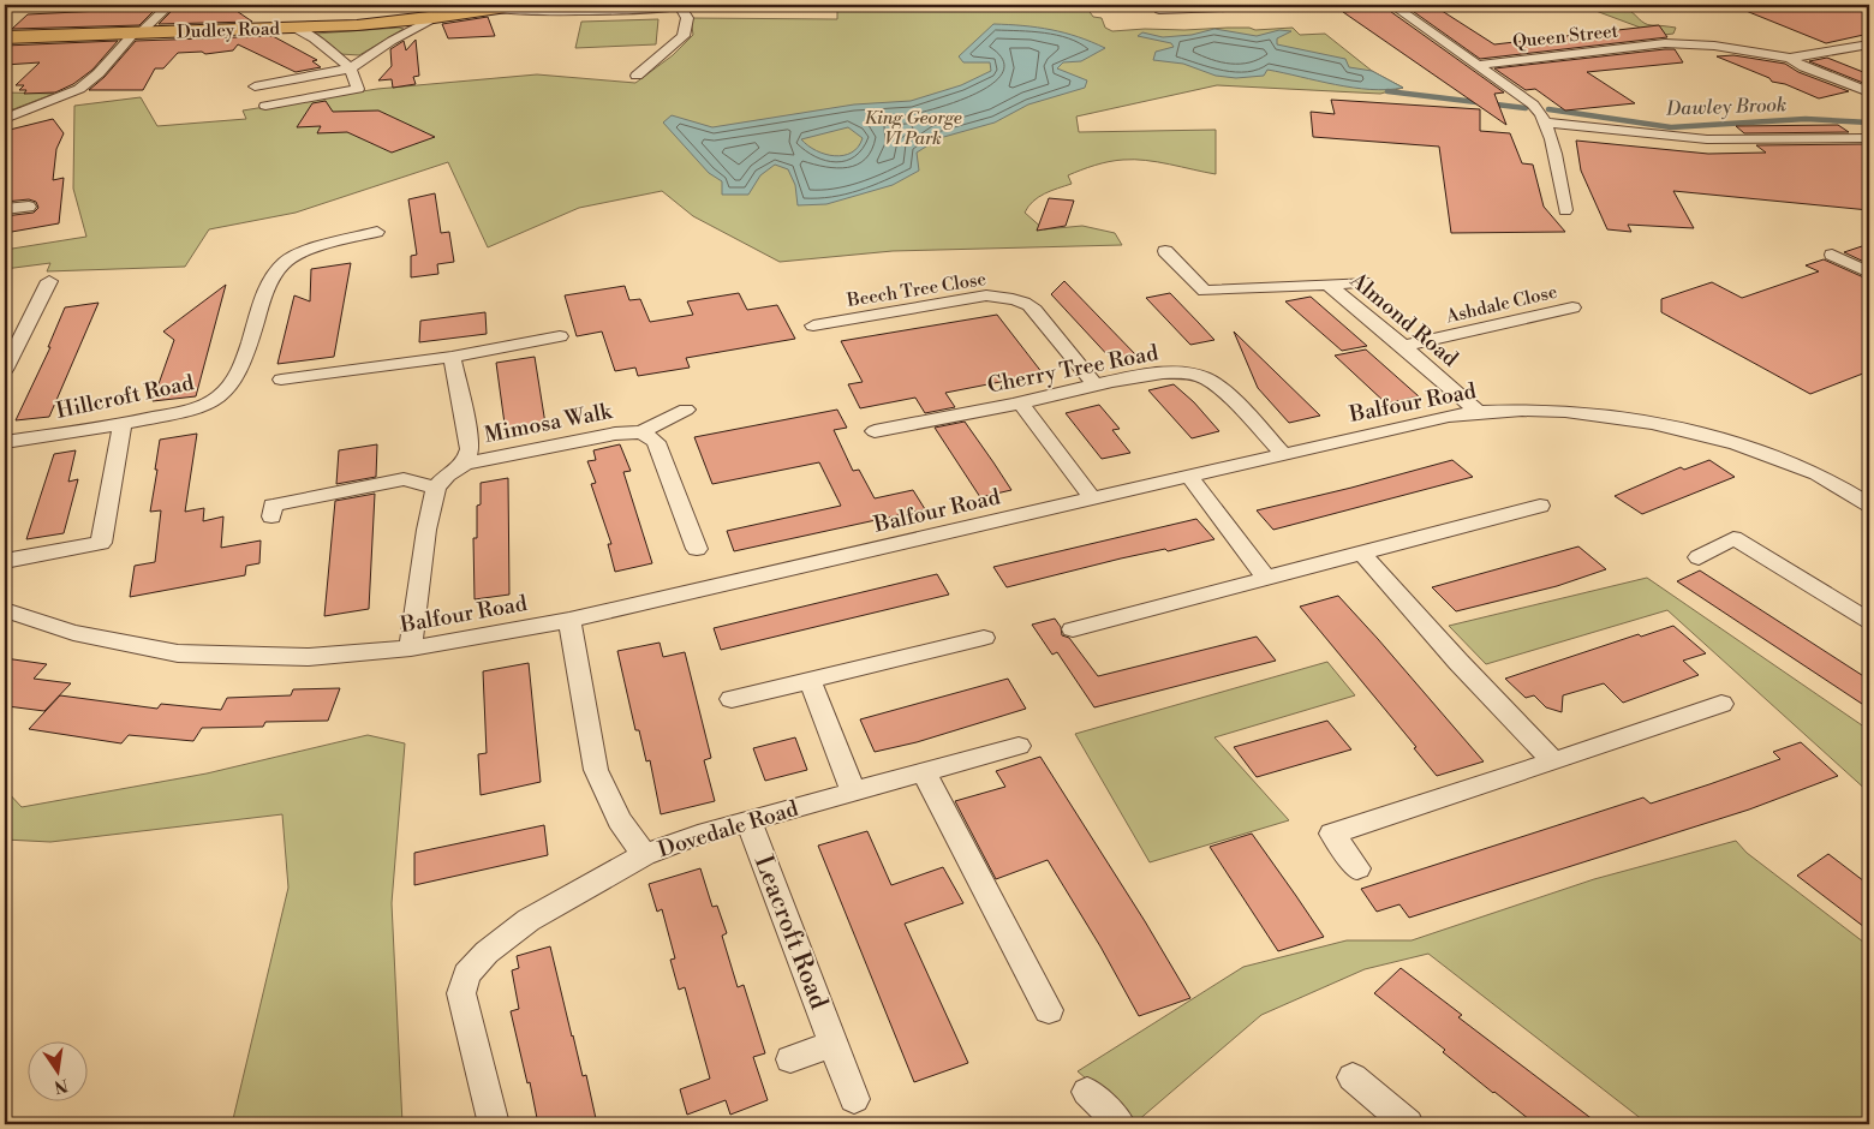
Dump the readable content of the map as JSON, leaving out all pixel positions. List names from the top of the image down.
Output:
{
  "streets": {
    "main road": ["Dudley Road"],
    "street": [
      "Queen Street",
      "Beech Tree Close",
      "Ashdale Close",
      "Almond Road",
      "Cherry Tree Road",
      "Hillcroft Road",
      "Balfour Road",
      "Mimosa Walk",
      "Dovedale Road",
      "Leacroft Road"
    ]
  },
  "crossings": [
    ["Beech Tree Close", "Cherry Tree Road"],
    ["Ashdale Close", "Almond Road"],
    ["Almond Road", "Balfour Road"],
    ["Cherry Tree Road", "Balfour Road"],
    ["Balfour Road", "Dovedale Road"],
    ["Dovedale Road", "Leacroft Road"]
  ],
  "water": ["Dawley Brook"],
  "parks": ["King George VI Park"],
  "north": "bottom"
}
